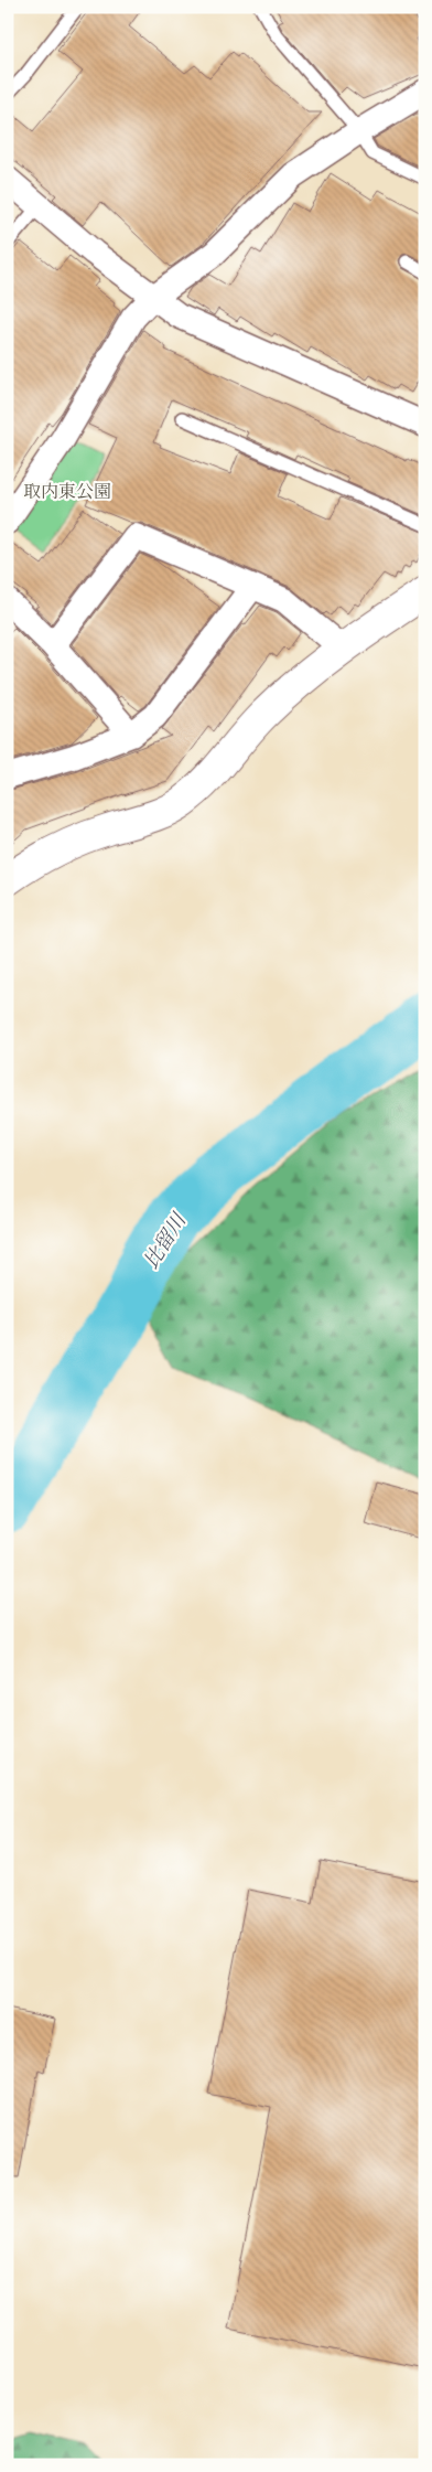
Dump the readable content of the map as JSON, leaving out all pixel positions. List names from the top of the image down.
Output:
{
  "water": ["比留川"],
  "parks": ["取内東公園"]
}
